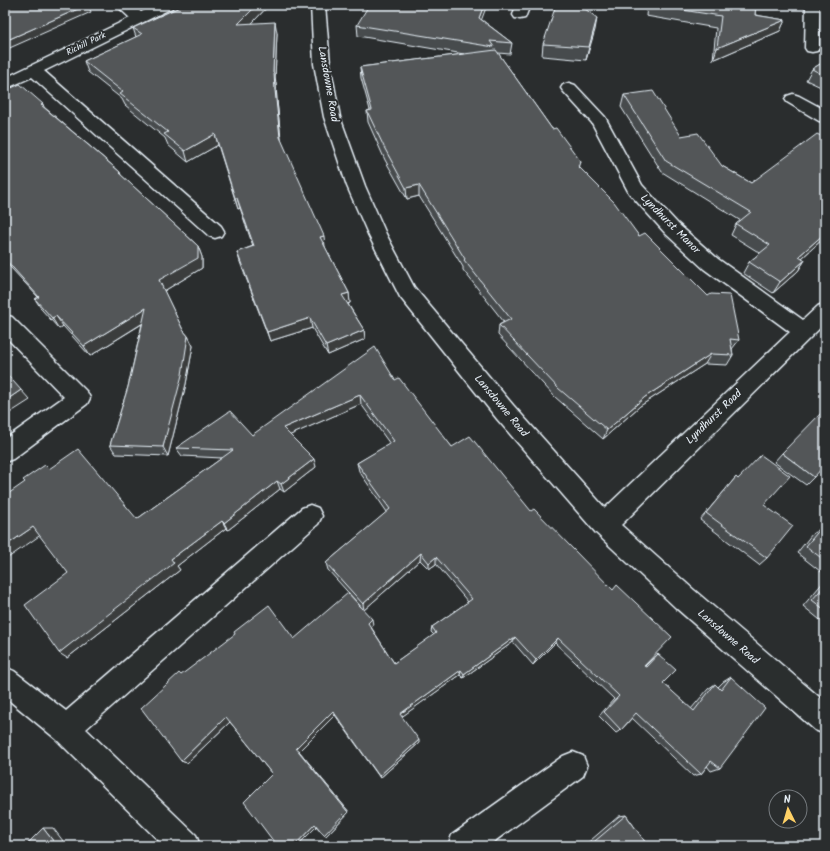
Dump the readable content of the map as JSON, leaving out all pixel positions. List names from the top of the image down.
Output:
{
  "streets": {
    "street": [
      "Richill Park",
      "Lansdowne Road",
      "Lyndhurst Manor",
      "Lyndhurst Road"
    ]
  },
  "crossings": [
    ["Lansdowne Road", "Lyndhurst Road"],
    ["Lyndhurst Manor", "Lyndhurst Road"]
  ],
  "north": "top"
}
